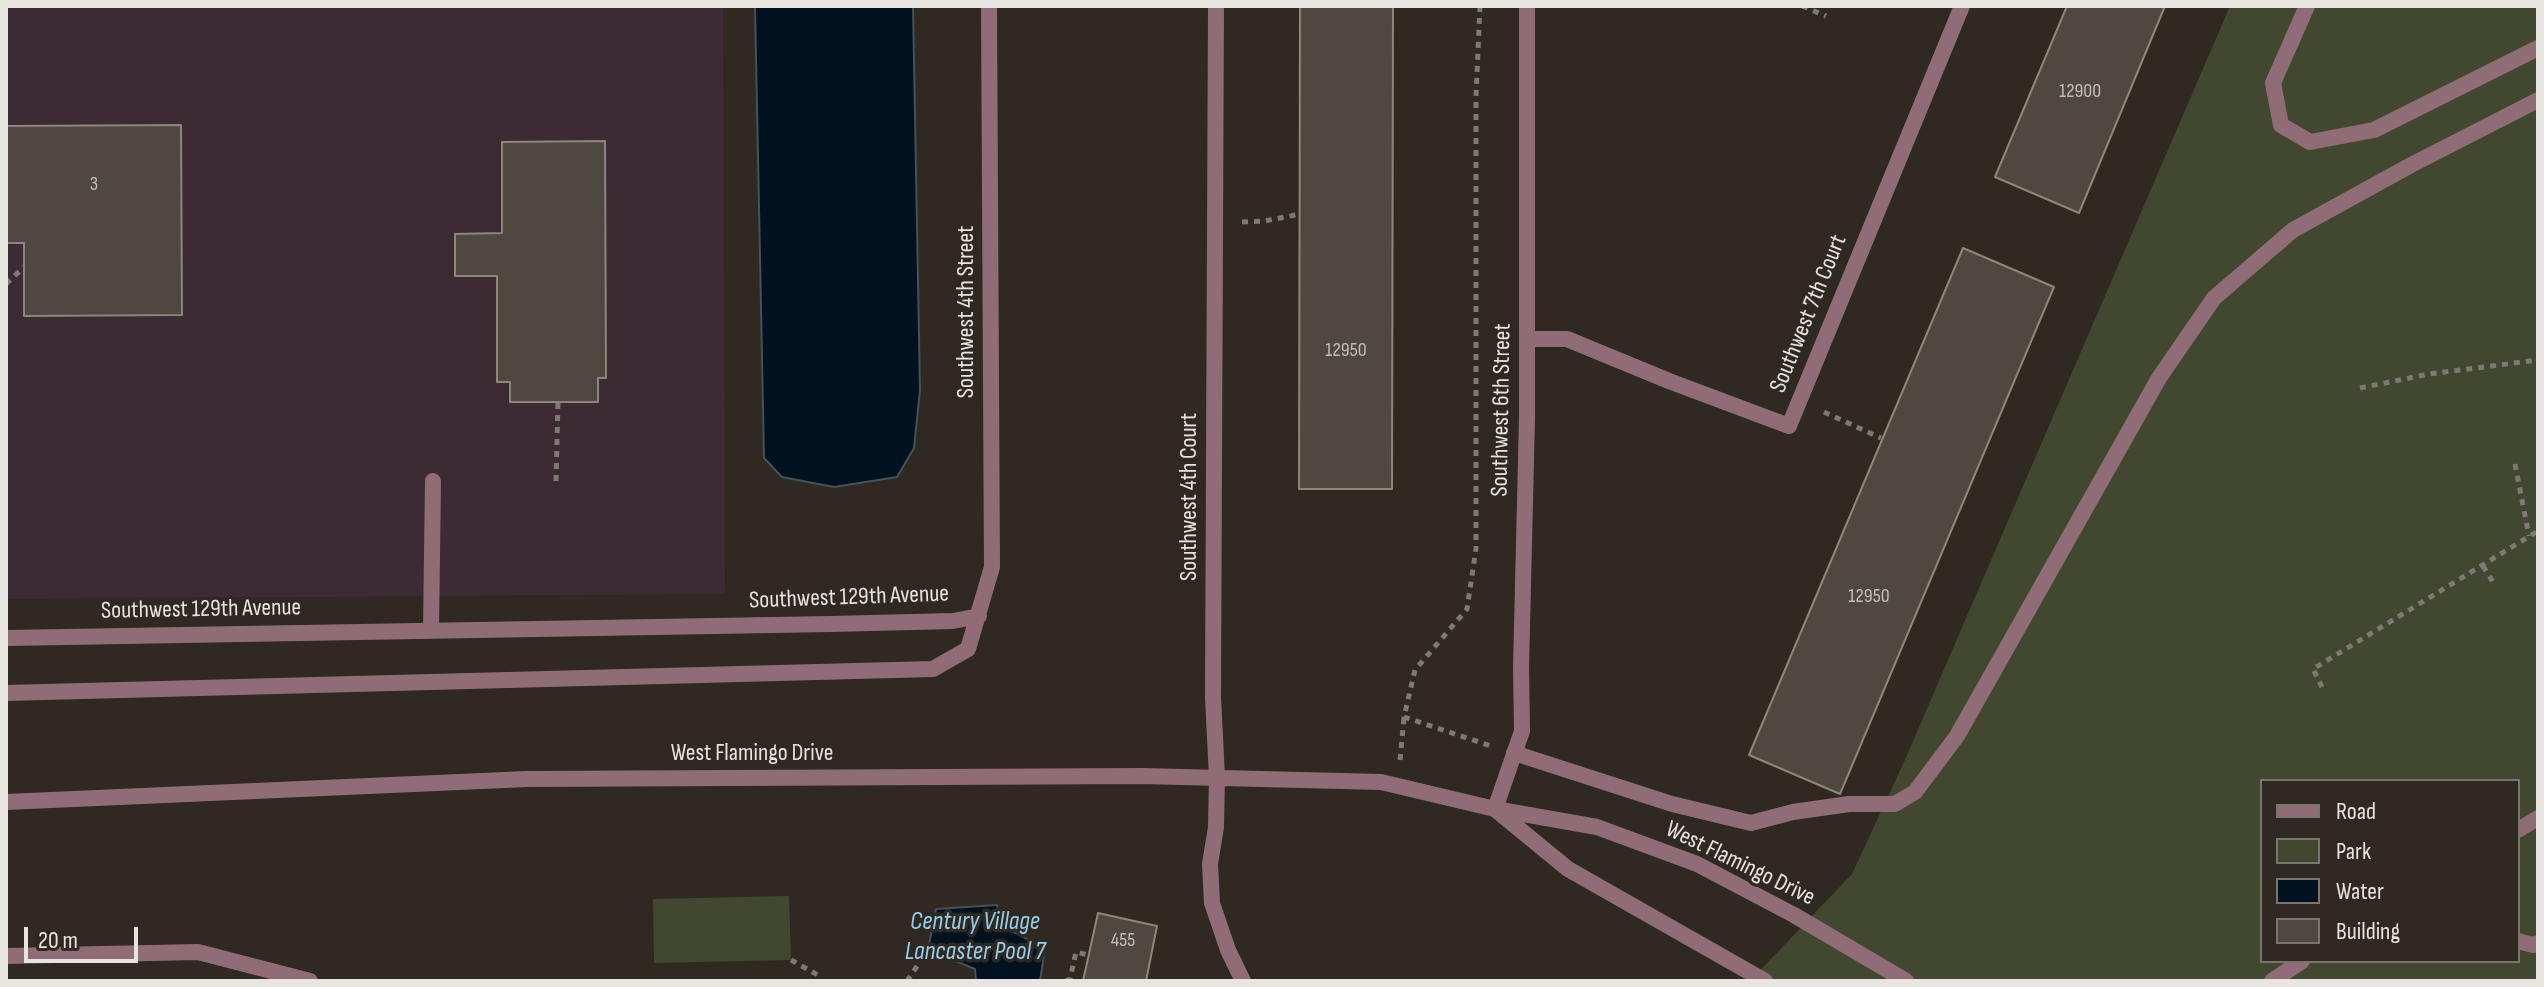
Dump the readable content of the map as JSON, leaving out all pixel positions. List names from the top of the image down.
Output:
{
  "streets": {
    "street": [
      "Southwest 4th Street",
      "Southwest 7th Court",
      "Southwest 6th Street",
      "Southwest 4th Court",
      "Southwest 129th Avenue",
      "West Flamingo Drive"
    ]
  },
  "crossings": [
    ["Southwest 4th Street", "Southwest 129th Avenue"],
    ["Southwest 7th Court", "Southwest 6th Street"],
    ["Southwest 6th Street", "West Flamingo Drive"],
    ["Southwest 4th Court", "West Flamingo Drive"]
  ],
  "water": ["Century Village Lancaster Pool 7"],
  "house_numbers": [
    "12900",
    "3",
    "12950",
    "12950",
    "455"
  ],
  "legend": [
    "Road",
    "Park",
    "Water",
    "Building"
  ],
  "scale_bar": "20 m"
}
